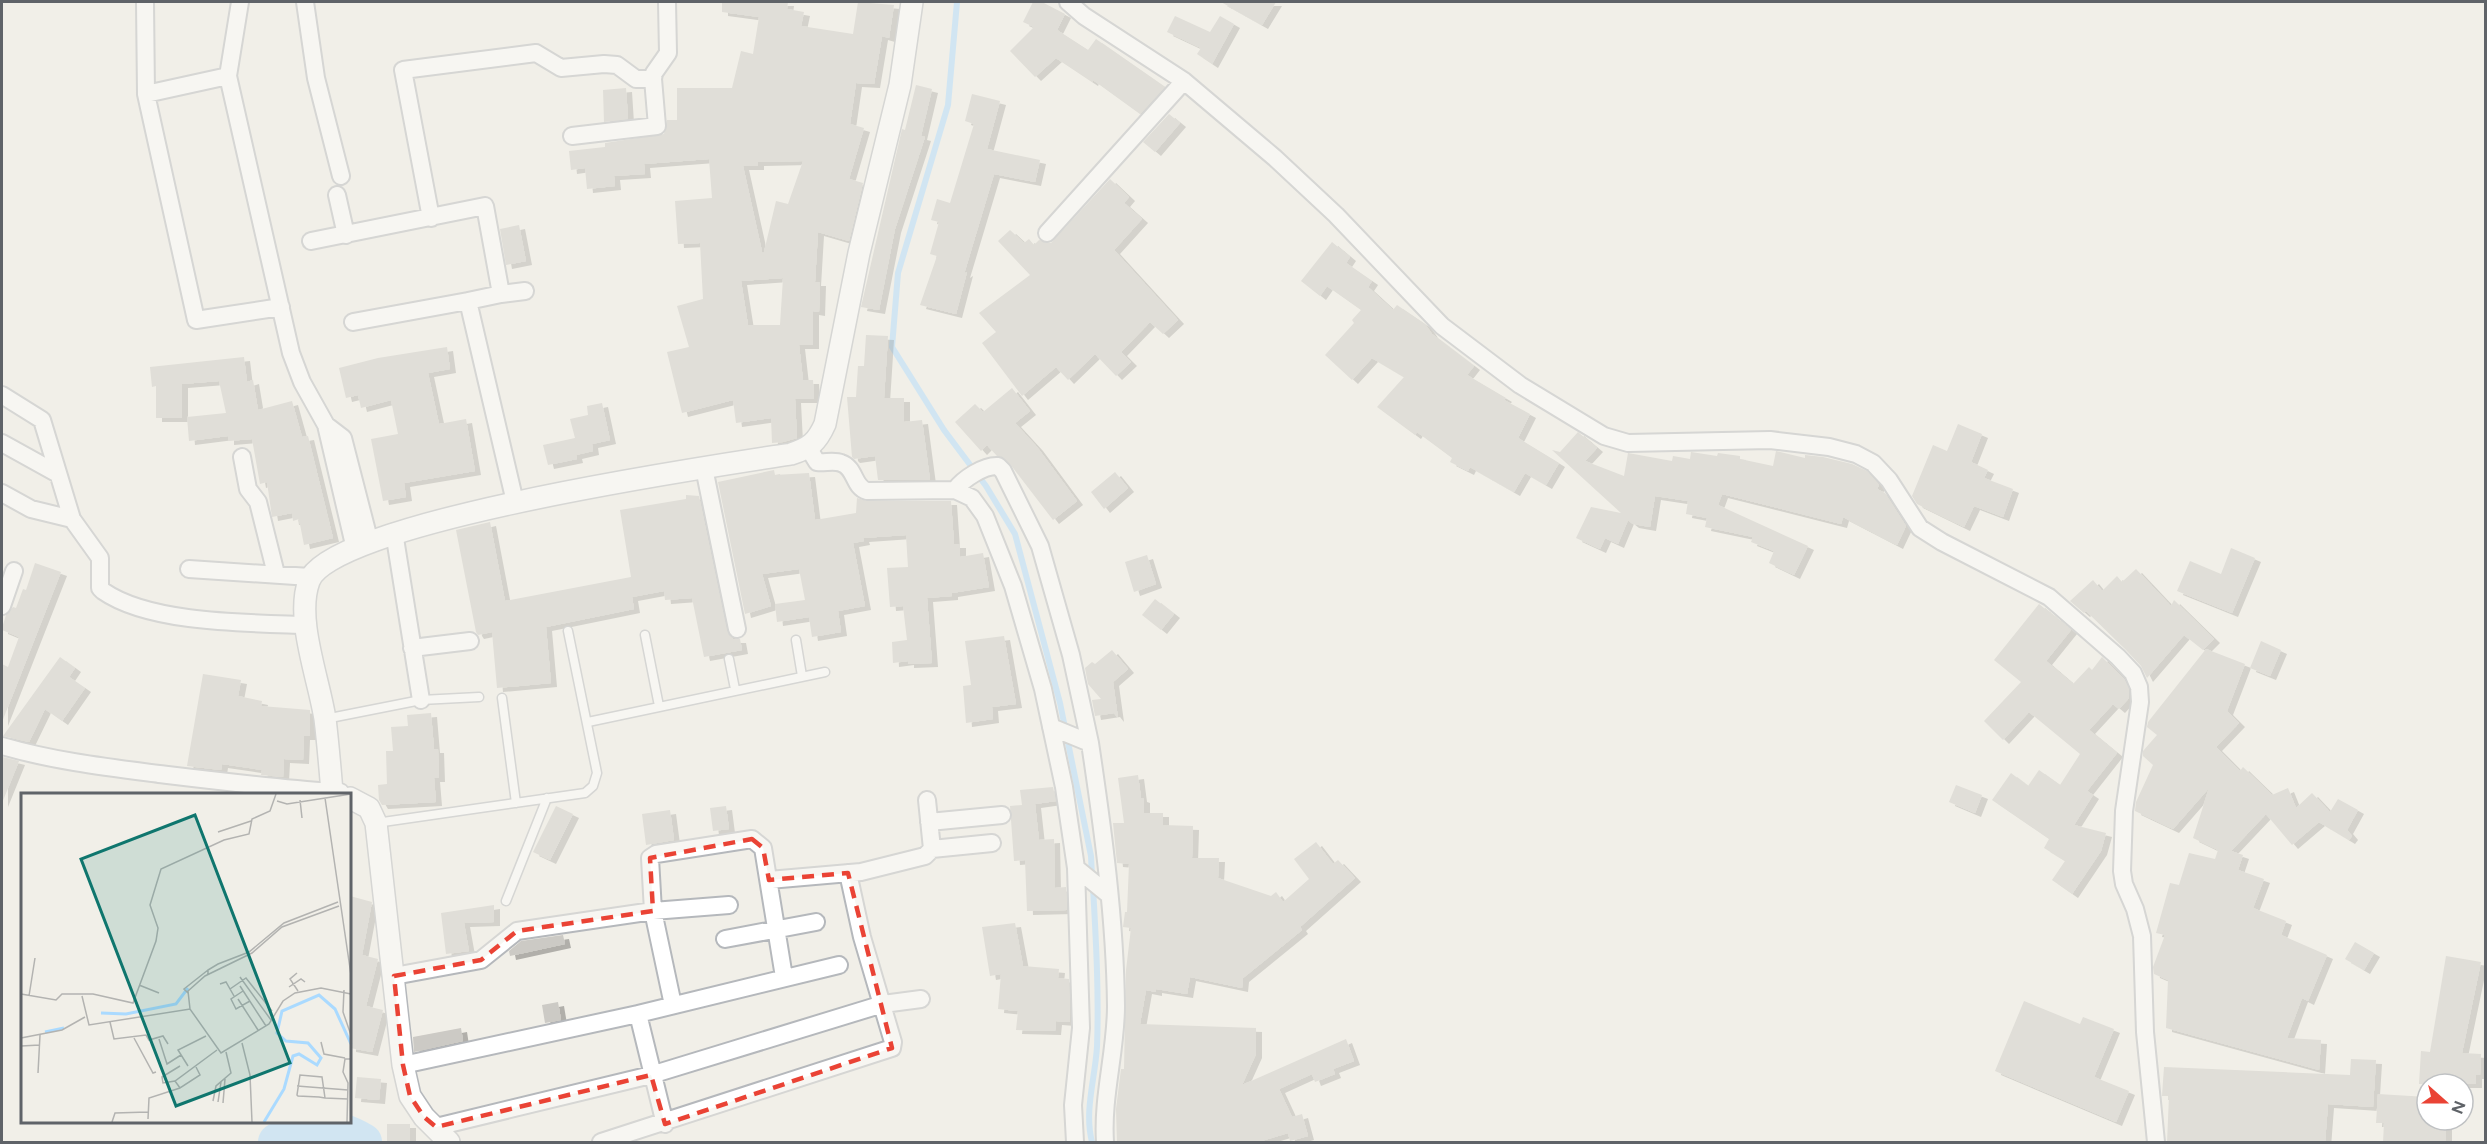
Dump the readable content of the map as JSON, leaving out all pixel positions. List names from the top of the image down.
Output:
{
  "north": "right"
}
